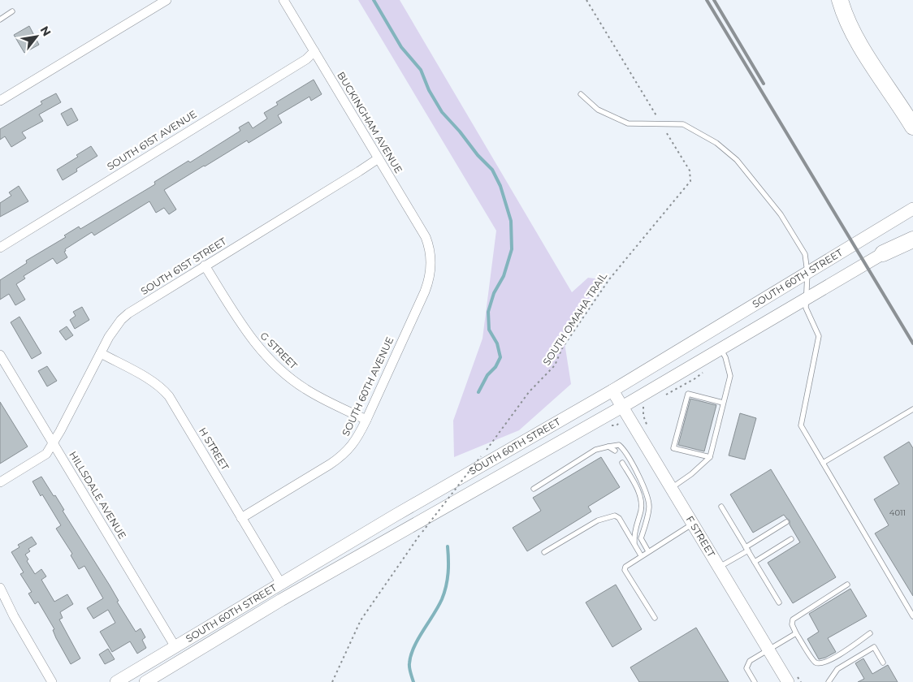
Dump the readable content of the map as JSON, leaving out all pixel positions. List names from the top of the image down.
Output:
{
  "streets": {
    "main road": ["SOUTH 60TH STREET", "F STREET"],
    "street": [
      "BUCKINGHAM AVENUE",
      "SOUTH 61ST AVENUE",
      "SOUTH 61ST STREET",
      "G STREET",
      "SOUTH 60TH AVENUE",
      "H STREET",
      "HILLSDALE AVENUE"
    ],
    "path": ["SOUTH OMAHA TRAIL"]
  },
  "crossings": [
    ["BUCKINGHAM AVENUE", "SOUTH 61ST AVENUE"],
    ["BUCKINGHAM AVENUE", "SOUTH 61ST STREET"],
    ["BUCKINGHAM AVENUE", "SOUTH 60TH AVENUE"],
    ["SOUTH 61ST STREET", "G STREET"],
    ["SOUTH 61ST STREET", "H STREET"],
    ["SOUTH 61ST STREET", "HILLSDALE AVENUE"],
    ["SOUTH 60TH STREET", "H STREET"],
    ["SOUTH 60TH STREET", "HILLSDALE AVENUE"],
    ["SOUTH 60TH STREET", "F STREET"],
    ["G STREET", "SOUTH 60TH AVENUE"],
    ["SOUTH 60TH AVENUE", "H STREET"]
  ],
  "house_numbers": ["4011"],
  "north": "top right"
}
